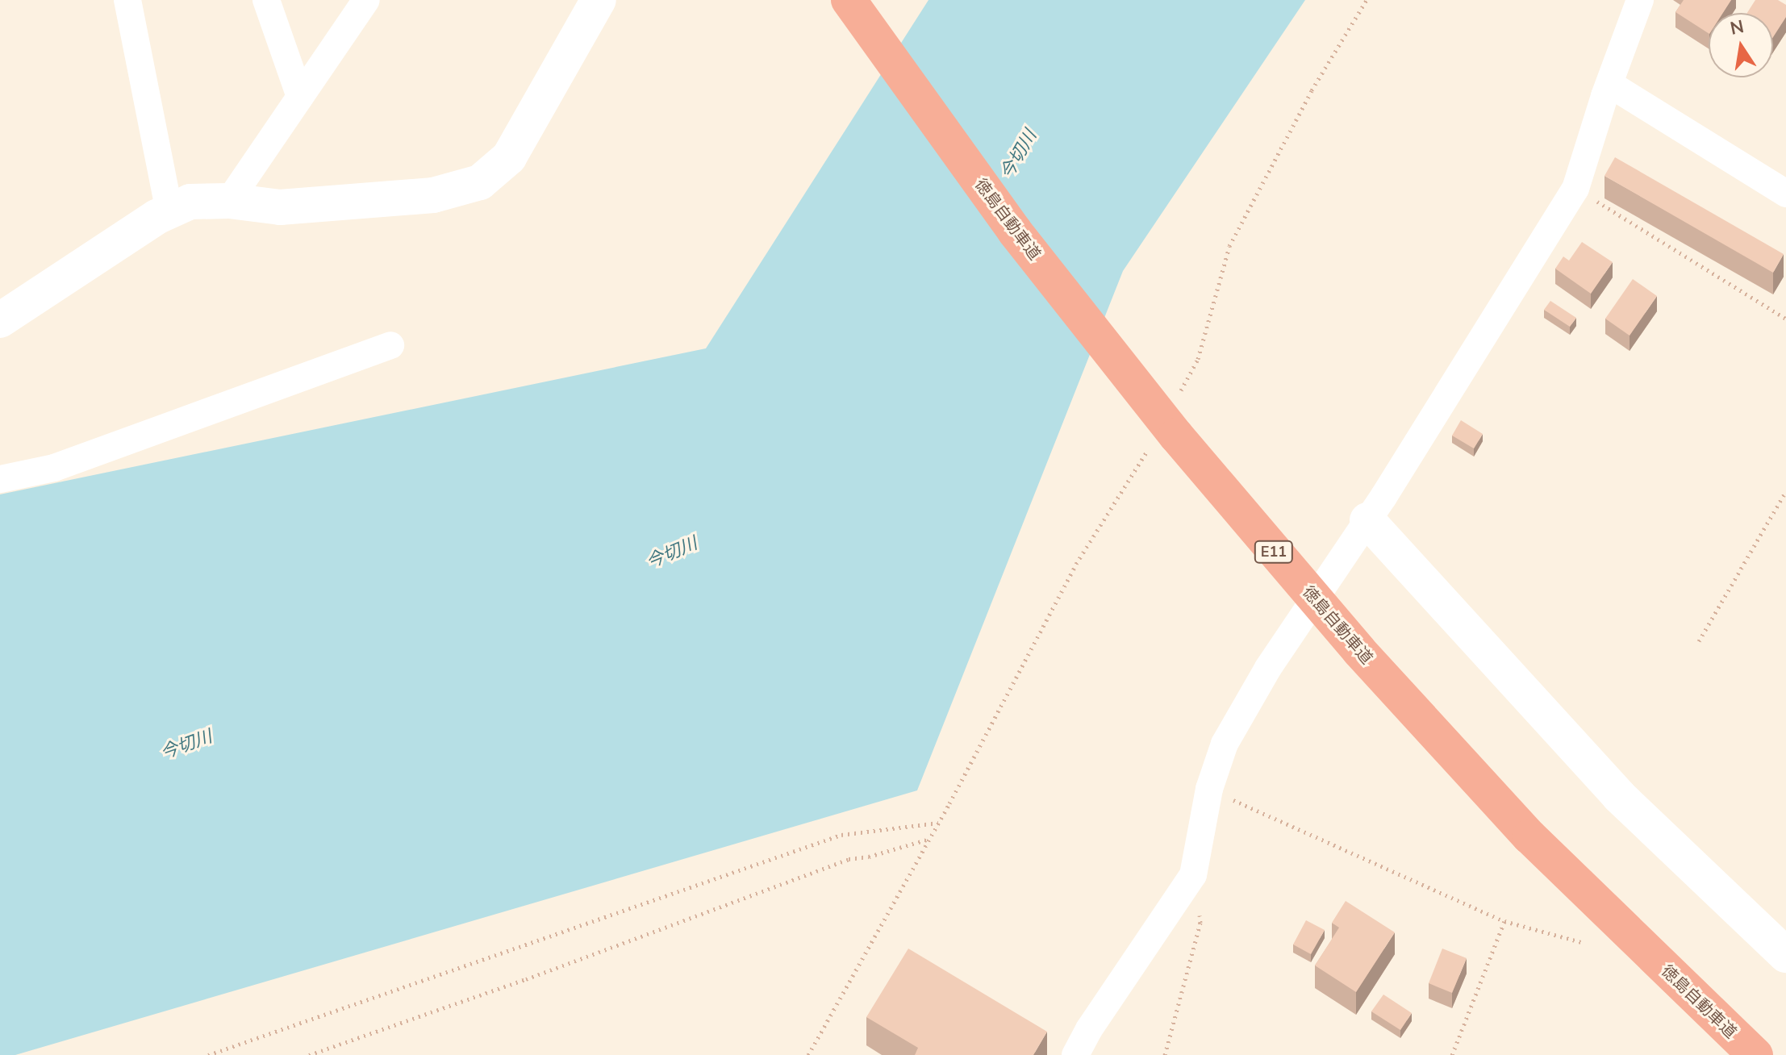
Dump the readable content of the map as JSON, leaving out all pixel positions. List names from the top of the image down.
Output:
{
  "streets": {
    "highway": ["徳島自動車道", "E11"]
  },
  "water": ["今切川"],
  "north": "top"
}
